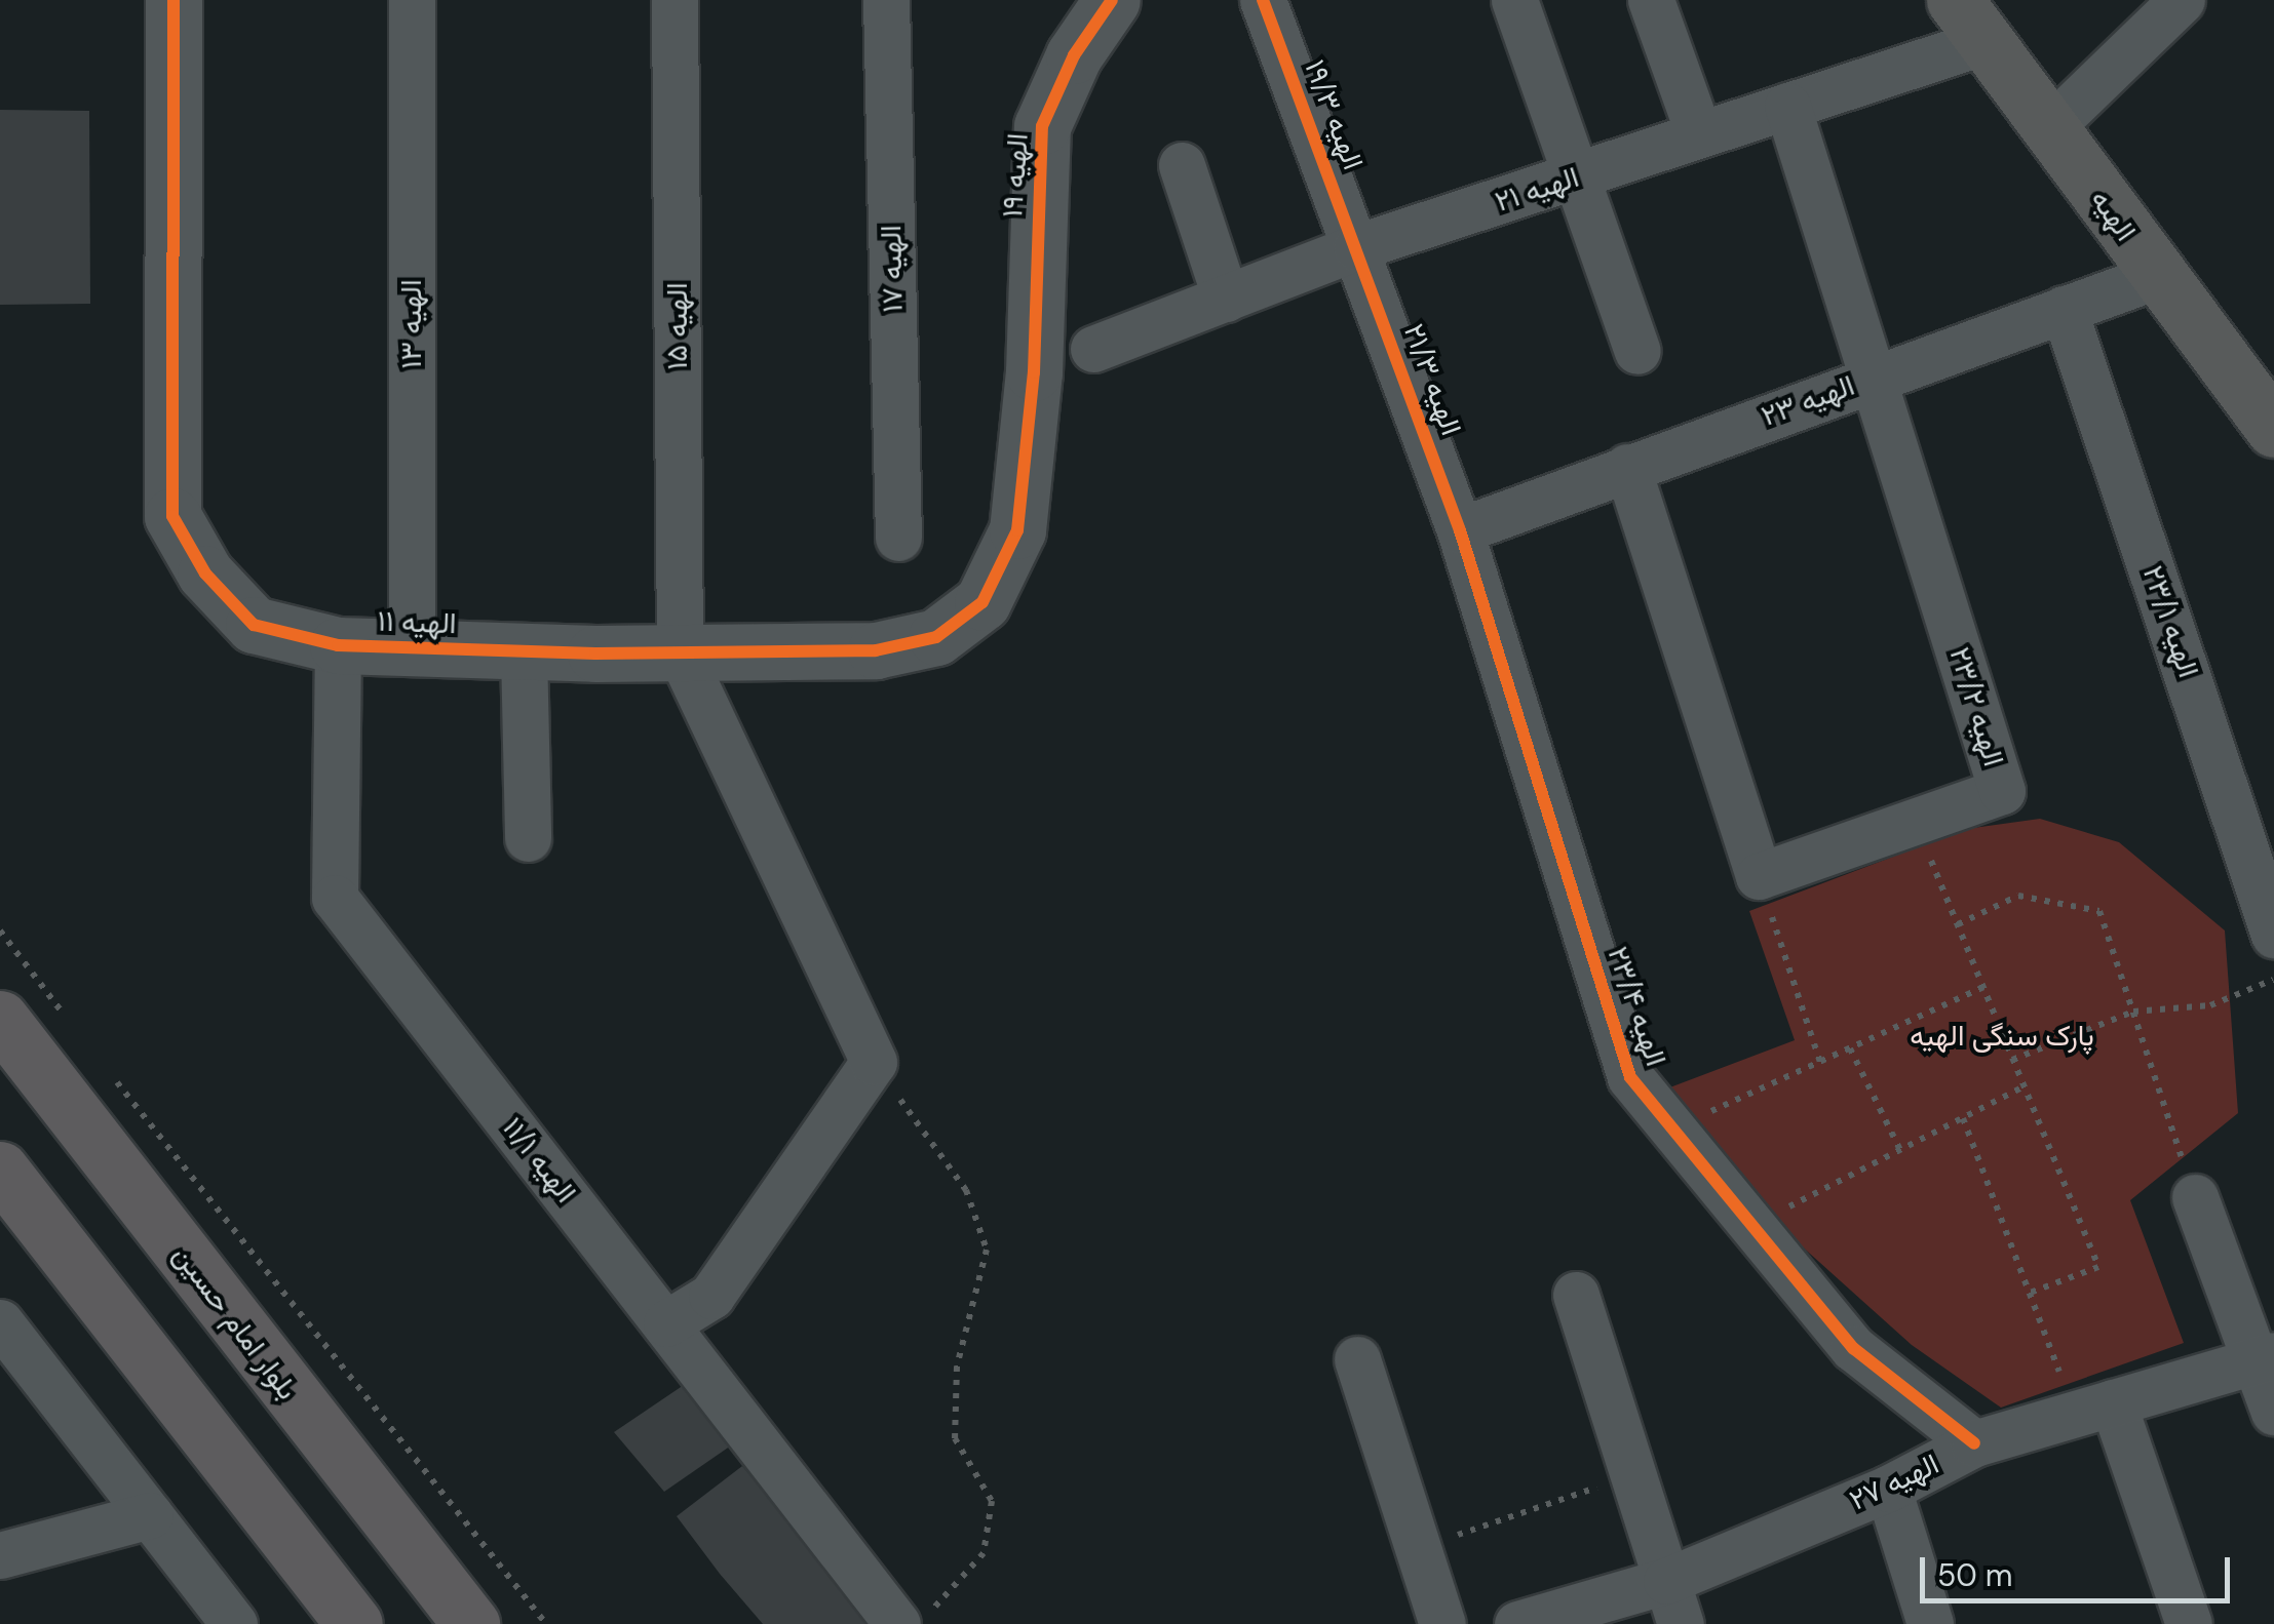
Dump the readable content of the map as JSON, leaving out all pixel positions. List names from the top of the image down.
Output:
{
  "streets": {
    "main road": ["الهیه", "بلوار امام حسین"],
    "street": [
      "الهیه ۱۹/۳",
      "الهیه ۱۹",
      "الهیه ۲۱",
      "الهیه ۱۷",
      "الهیه ۱۳",
      "الهیه ۱۵",
      "الهیه ۲۱/۳",
      "الهیه ۲۳",
      "الهیه ۲۳/۱",
      "الهیه ۱۱",
      "الهیه ۲۳/۲",
      "الهیه ۲۳/۴",
      "الهیه ۱۱/۱",
      "الهیه ۲۷"
    ]
  },
  "crossings": [
    ["الهیه ۱۹/۳", "الهیه ۲۱"],
    ["الهیه ۱۹/۳", "الهیه ۲۱/۳"],
    ["الهیه ۱۹", "الهیه ۱۱"],
    ["الهیه ۲۱", "الهیه"],
    ["الهیه ۲۱", "الهیه ۲۱/۳"],
    ["الهیه", "الهیه ۲۳"],
    ["الهیه ۱۳", "الهیه ۱۱"],
    ["الهیه ۱۵", "الهیه ۱۱"],
    ["الهیه ۲۱/۳", "الهیه ۲۳"],
    ["الهیه ۲۱/۳", "الهیه ۲۳/۴"],
    ["الهیه ۲۳", "الهیه ۲۳/۱"],
    ["الهیه ۲۳", "الهیه ۲۳/۲"],
    ["الهیه ۲۳", "الهیه ۲۳/۴"],
    ["الهیه ۱۱", "الهیه ۱۱/۱"],
    ["الهیه ۲۳/۴", "الهیه ۲۷"]
  ],
  "parks": ["پارک سنگی الهیه"],
  "scale_bar": "50 m"
}
